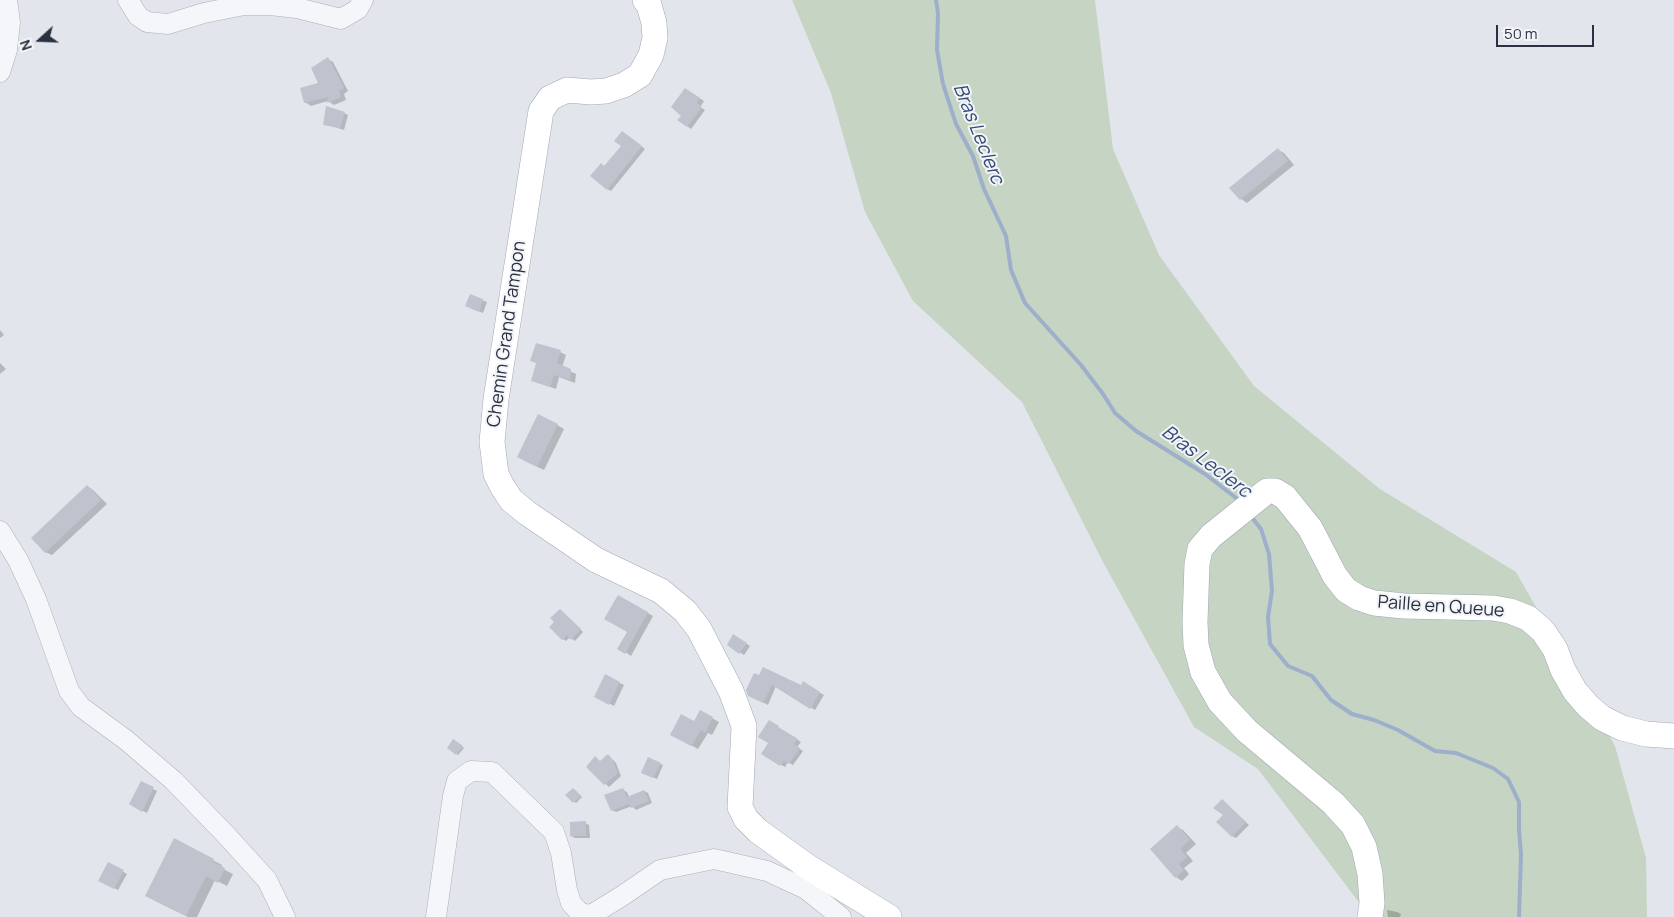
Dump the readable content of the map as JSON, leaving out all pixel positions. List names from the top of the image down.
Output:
{
  "streets": {
    "main road": ["Chemin Grand Tampon", "Paille en Queue"]
  },
  "water": ["Bras Leclerc"],
  "scale_bar": "50 m",
  "north": "left"
}
